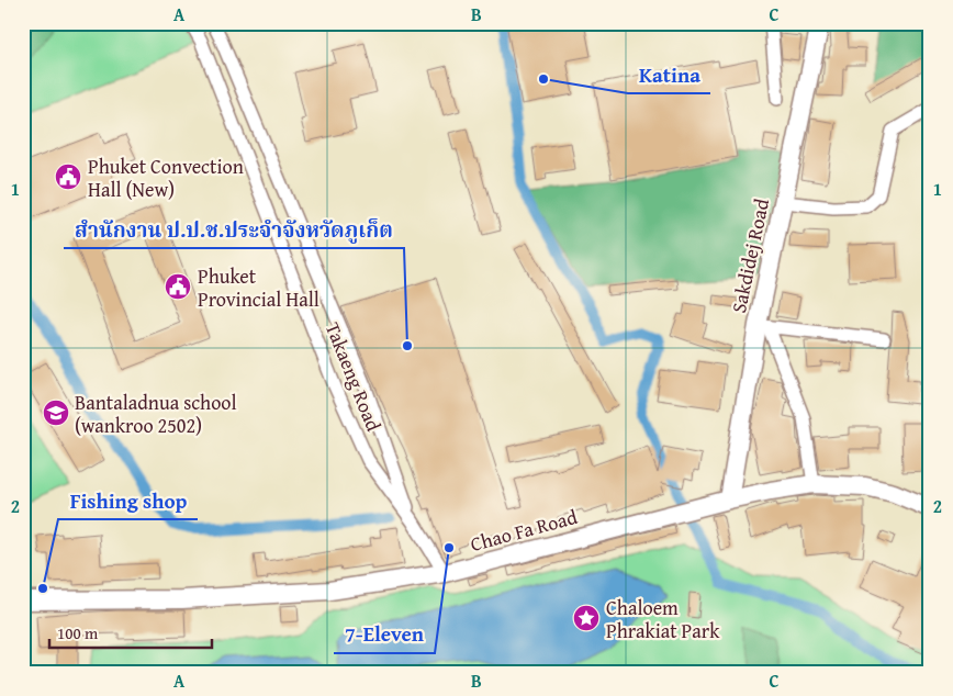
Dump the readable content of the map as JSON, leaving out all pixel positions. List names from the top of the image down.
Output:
{
  "streets": {
    "main road": ["Sakdidej Road", "Chao Fa Road"],
    "street": ["Takaeng Road"]
  },
  "crossings": [
    ["Sakdidej Road", "Chao Fa Road"],
    ["Takaeng Road", "Chao Fa Road"]
  ],
  "places": {
    "other": [
      "Katina",
      "สำนักงาน ป.ป.ช.ประจำจังหวัดภูเก็ต",
      "7-Eleven",
      "Fishing shop"
    ],
    "public building": ["Phuket Convection Hall (New)", "Phuket Provincial Hall"],
    "school or university": ["Bantaladnua school (wankroo 2502)"],
    "place": ["Chaloem Phrakiat Park"]
  },
  "scale_bar": "100 m",
  "grid": {
    "columns": ["A", "B", "C"],
    "rows": ["1", "2"]
  }
}
